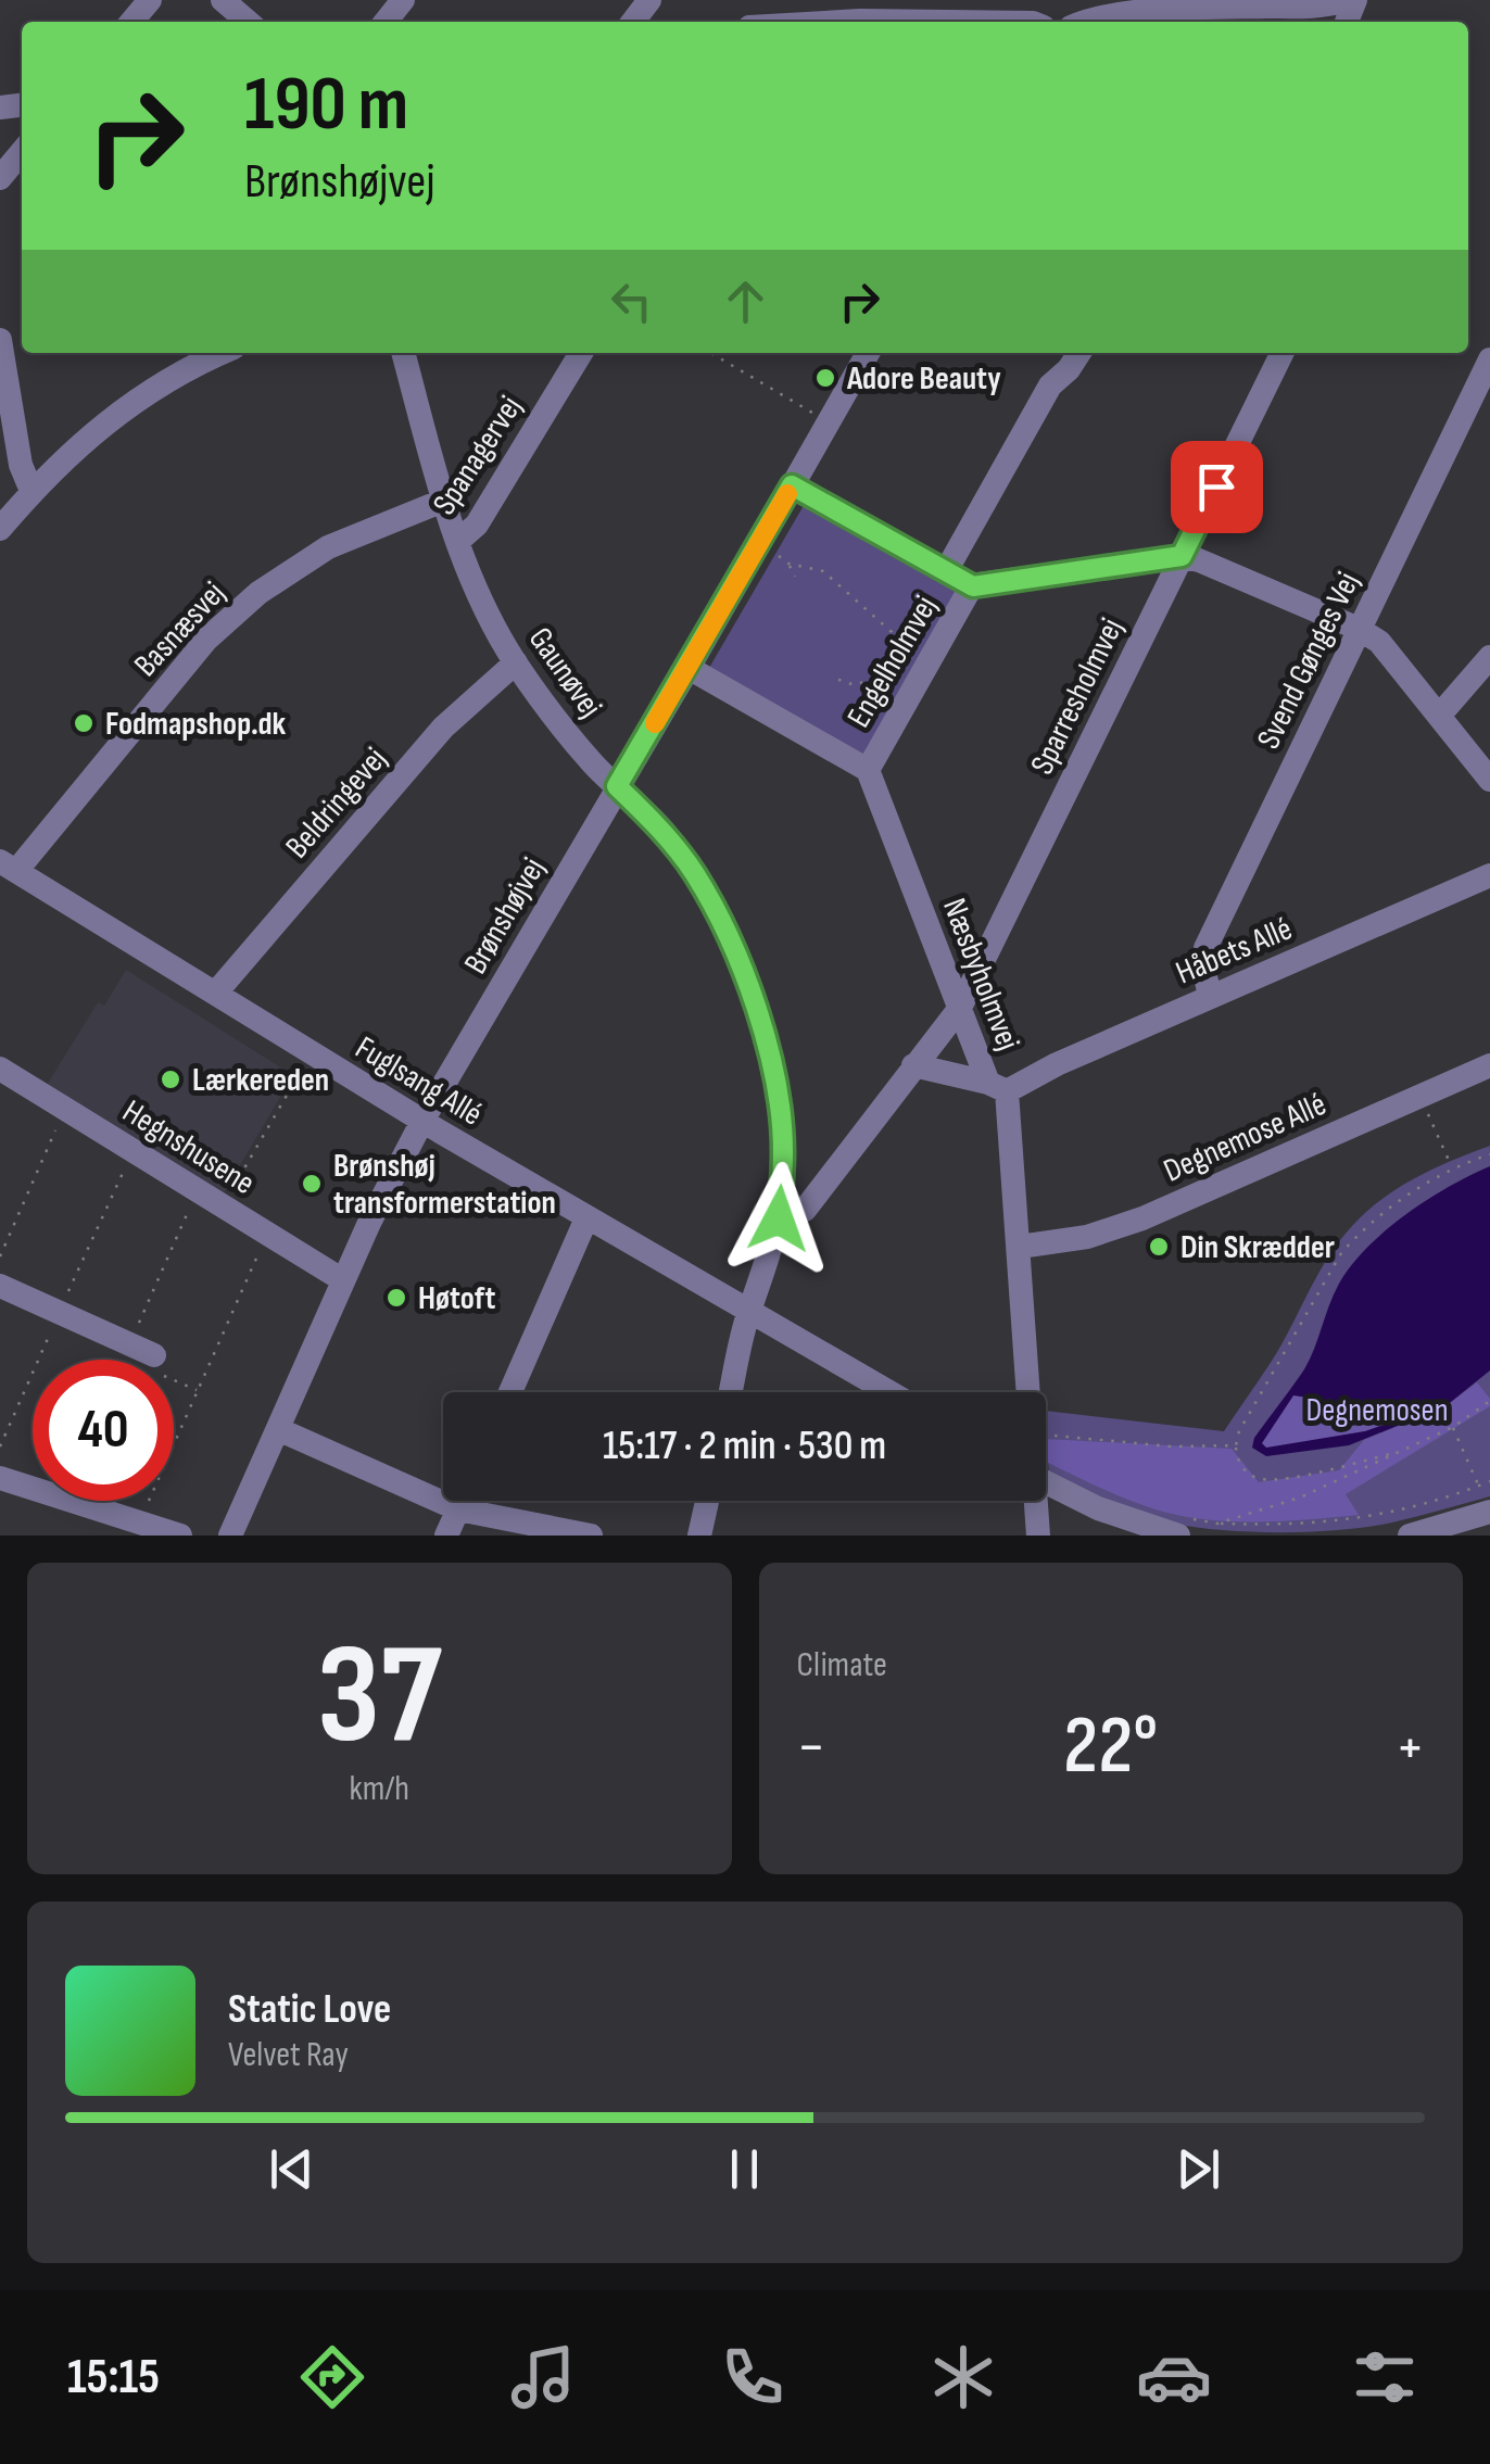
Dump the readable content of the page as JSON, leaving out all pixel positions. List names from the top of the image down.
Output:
{
  "streets": {
    "street": [
      "Spanagervej",
      "Basnæsvej",
      "Svend Gønges Vej",
      "Engelholmvej",
      "Gaunøvej",
      "Sparresholmvej",
      "Beldringevej",
      "Brønshøjvej",
      "Håbets Allé",
      "Næsbyholmvej",
      "Fuglsang Allé",
      "Degnemose Allé",
      "Hegnshusene"
    ]
  },
  "crossings": [
    ["Spanagervej", "Gaunøvej"],
    ["Basnæsvej", "Gaunøvej"],
    ["Basnæsvej", "Fuglsang Allé"],
    ["Svend Gønges Vej", "Håbets Allé"],
    ["Engelholmvej", "Næsbyholmvej"],
    ["Gaunøvej", "Sparresholmvej"],
    ["Gaunøvej", "Beldringevej"],
    ["Gaunøvej", "Brønshøjvej"],
    ["Gaunøvej", "Fuglsang Allé"],
    ["Sparresholmvej", "Næsbyholmvej"],
    ["Beldringevej", "Fuglsang Allé"],
    ["Brønshøjvej", "Fuglsang Allé"],
    ["Brønshøjvej", "Hegnshusene"],
    ["Håbets Allé", "Næsbyholmvej"],
    ["Næsbyholmvej", "Degnemose Allé"]
  ],
  "parks": ["Degnemosen"],
  "places": [
    "Adore Beauty",
    "Fodmapshop.dk",
    "Lærkereden",
    "Brønshøj transformerstation",
    "Din Skrædder",
    "Høtoft"
  ],
  "page": {
    "turn": ["190 m", "Brønshøjvej"],
    "limit": "40",
    "trip": "15:17 · 2 min · 530 m",
    "tile": [
      ["37", "km/h"],
      "Climate"
    ],
    "heat": ["−", "22°", "+"],
    "song": ["Static Love", "Velvet Ray"],
    "tabs": "15:15"
  }
}
